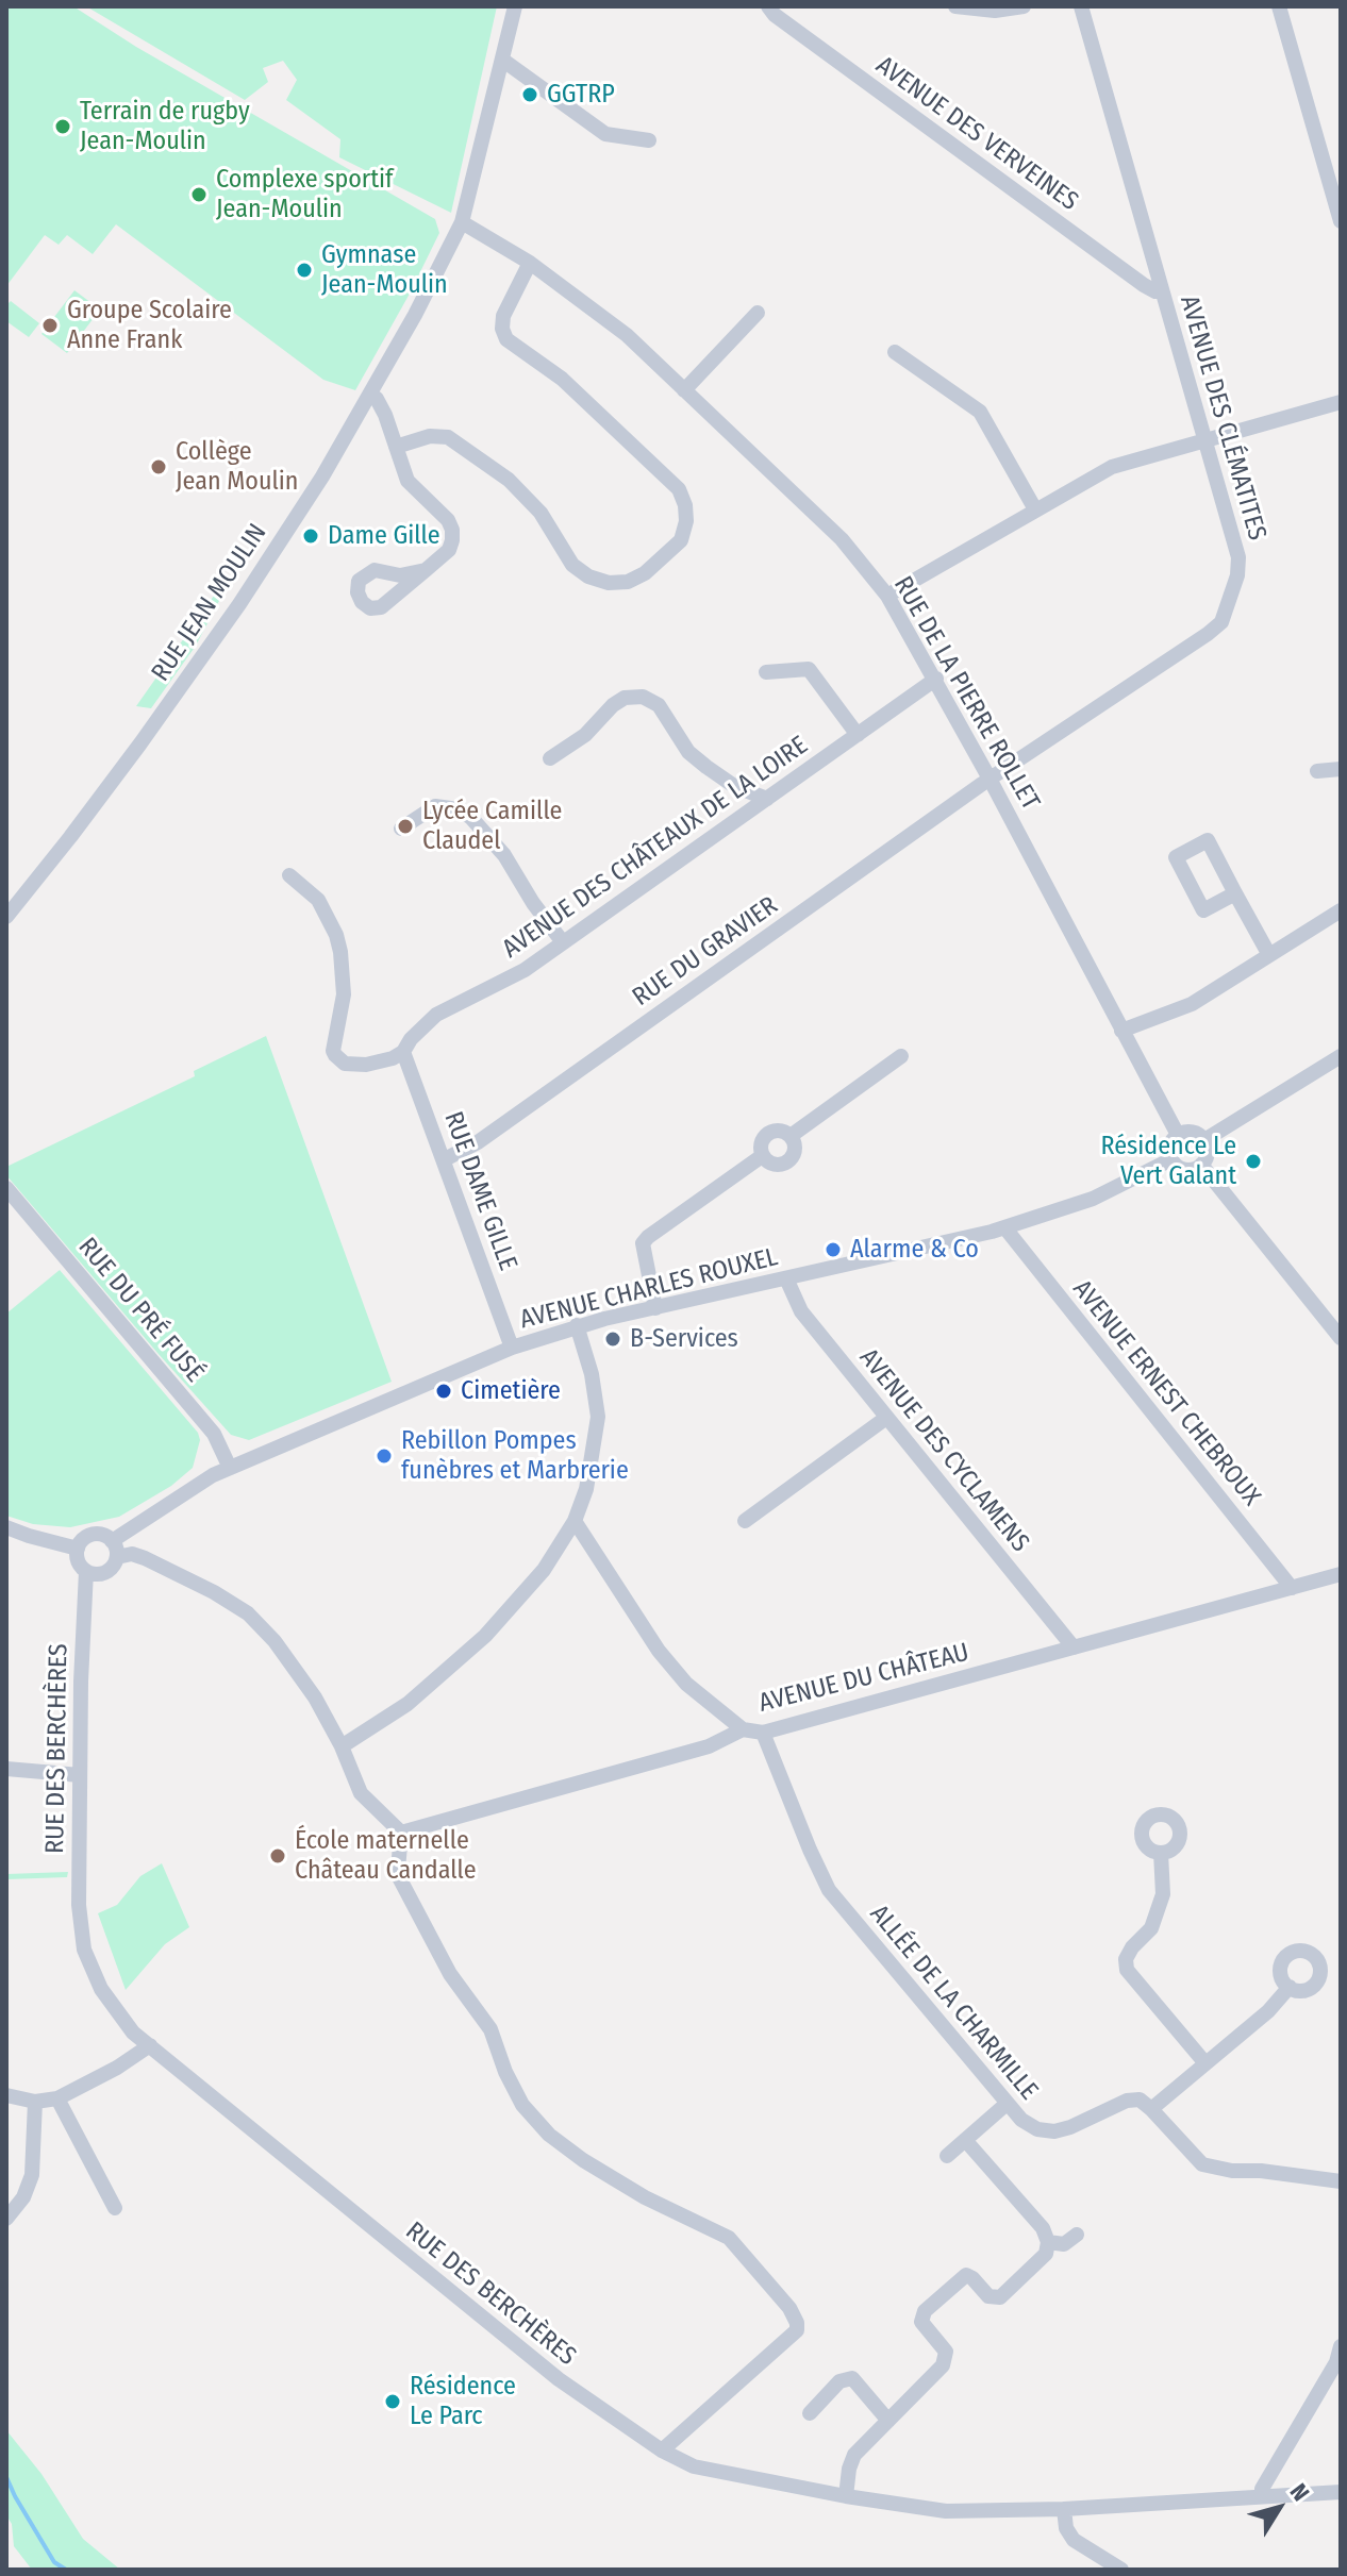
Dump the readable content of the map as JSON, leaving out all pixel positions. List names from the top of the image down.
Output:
{
  "streets": {
    "street": [
      "AVENUE DES VERVEINES",
      "AVENUE DES CLÉMATITES",
      "RUE JEAN MOULIN",
      "RUE DE LA PIERRE ROLLET",
      "AVENUE DES CHÂTEAUX DE LA LOIRE",
      "RUE DU GRAVIER",
      "RUE DAME GILLE",
      "AVENUE CHARLES ROUXEL",
      "RUE DU PRÉ FUSÉ",
      "AVENUE ERNEST CHEBROUX",
      "AVENUE DES CYCLAMENS",
      "AVENUE DU CHÂTEAU",
      "RUE DES BERCHÈRES",
      "ALLÉE DE LA CHARMILLE"
    ]
  },
  "crossings": [
    ["AVENUE DES VERVEINES", "AVENUE DES CLÉMATITES"],
    ["AVENUE DES CLÉMATITES", "RUE DE LA PIERRE ROLLET"],
    ["AVENUE DES CLÉMATITES", "RUE DU GRAVIER"],
    ["RUE JEAN MOULIN", "RUE DE LA PIERRE ROLLET"],
    ["RUE DE LA PIERRE ROLLET", "AVENUE DES CHÂTEAUX DE LA LOIRE"],
    ["RUE DE LA PIERRE ROLLET", "RUE DU GRAVIER"],
    ["RUE DE LA PIERRE ROLLET", "AVENUE CHARLES ROUXEL"],
    ["AVENUE DES CHÂTEAUX DE LA LOIRE", "RUE DAME GILLE"],
    ["RUE DU GRAVIER", "RUE DAME GILLE"],
    ["RUE DAME GILLE", "AVENUE CHARLES ROUXEL"],
    ["AVENUE CHARLES ROUXEL", "RUE DU PRÉ FUSÉ"],
    ["AVENUE CHARLES ROUXEL", "AVENUE ERNEST CHEBROUX"],
    ["AVENUE CHARLES ROUXEL", "AVENUE DES CYCLAMENS"],
    ["AVENUE CHARLES ROUXEL", "RUE DES BERCHÈRES"],
    ["AVENUE ERNEST CHEBROUX", "AVENUE DU CHÂTEAU"],
    ["AVENUE DES CYCLAMENS", "AVENUE DU CHÂTEAU"],
    ["AVENUE DU CHÂTEAU", "ALLÉE DE LA CHARMILLE"]
  ],
  "places": [
    "GGTRP",
    "Terrain de rugby Jean-Moulin",
    "Complexe sportif Jean-Moulin",
    "Gymnase Jean-Moulin",
    "Groupe Scolaire Anne Frank",
    "Collège Jean Moulin",
    "Dame Gille",
    "Lycée Camille Claudel",
    "Résidence Le Vert Galant",
    "Alarme & Co",
    "B-Services",
    "Cimetière",
    "Rebillon Pompes funèbres et Marbrerie",
    "École maternelle Château Candalle",
    "Résidence Le Parc"
  ],
  "north": "top right"
}
